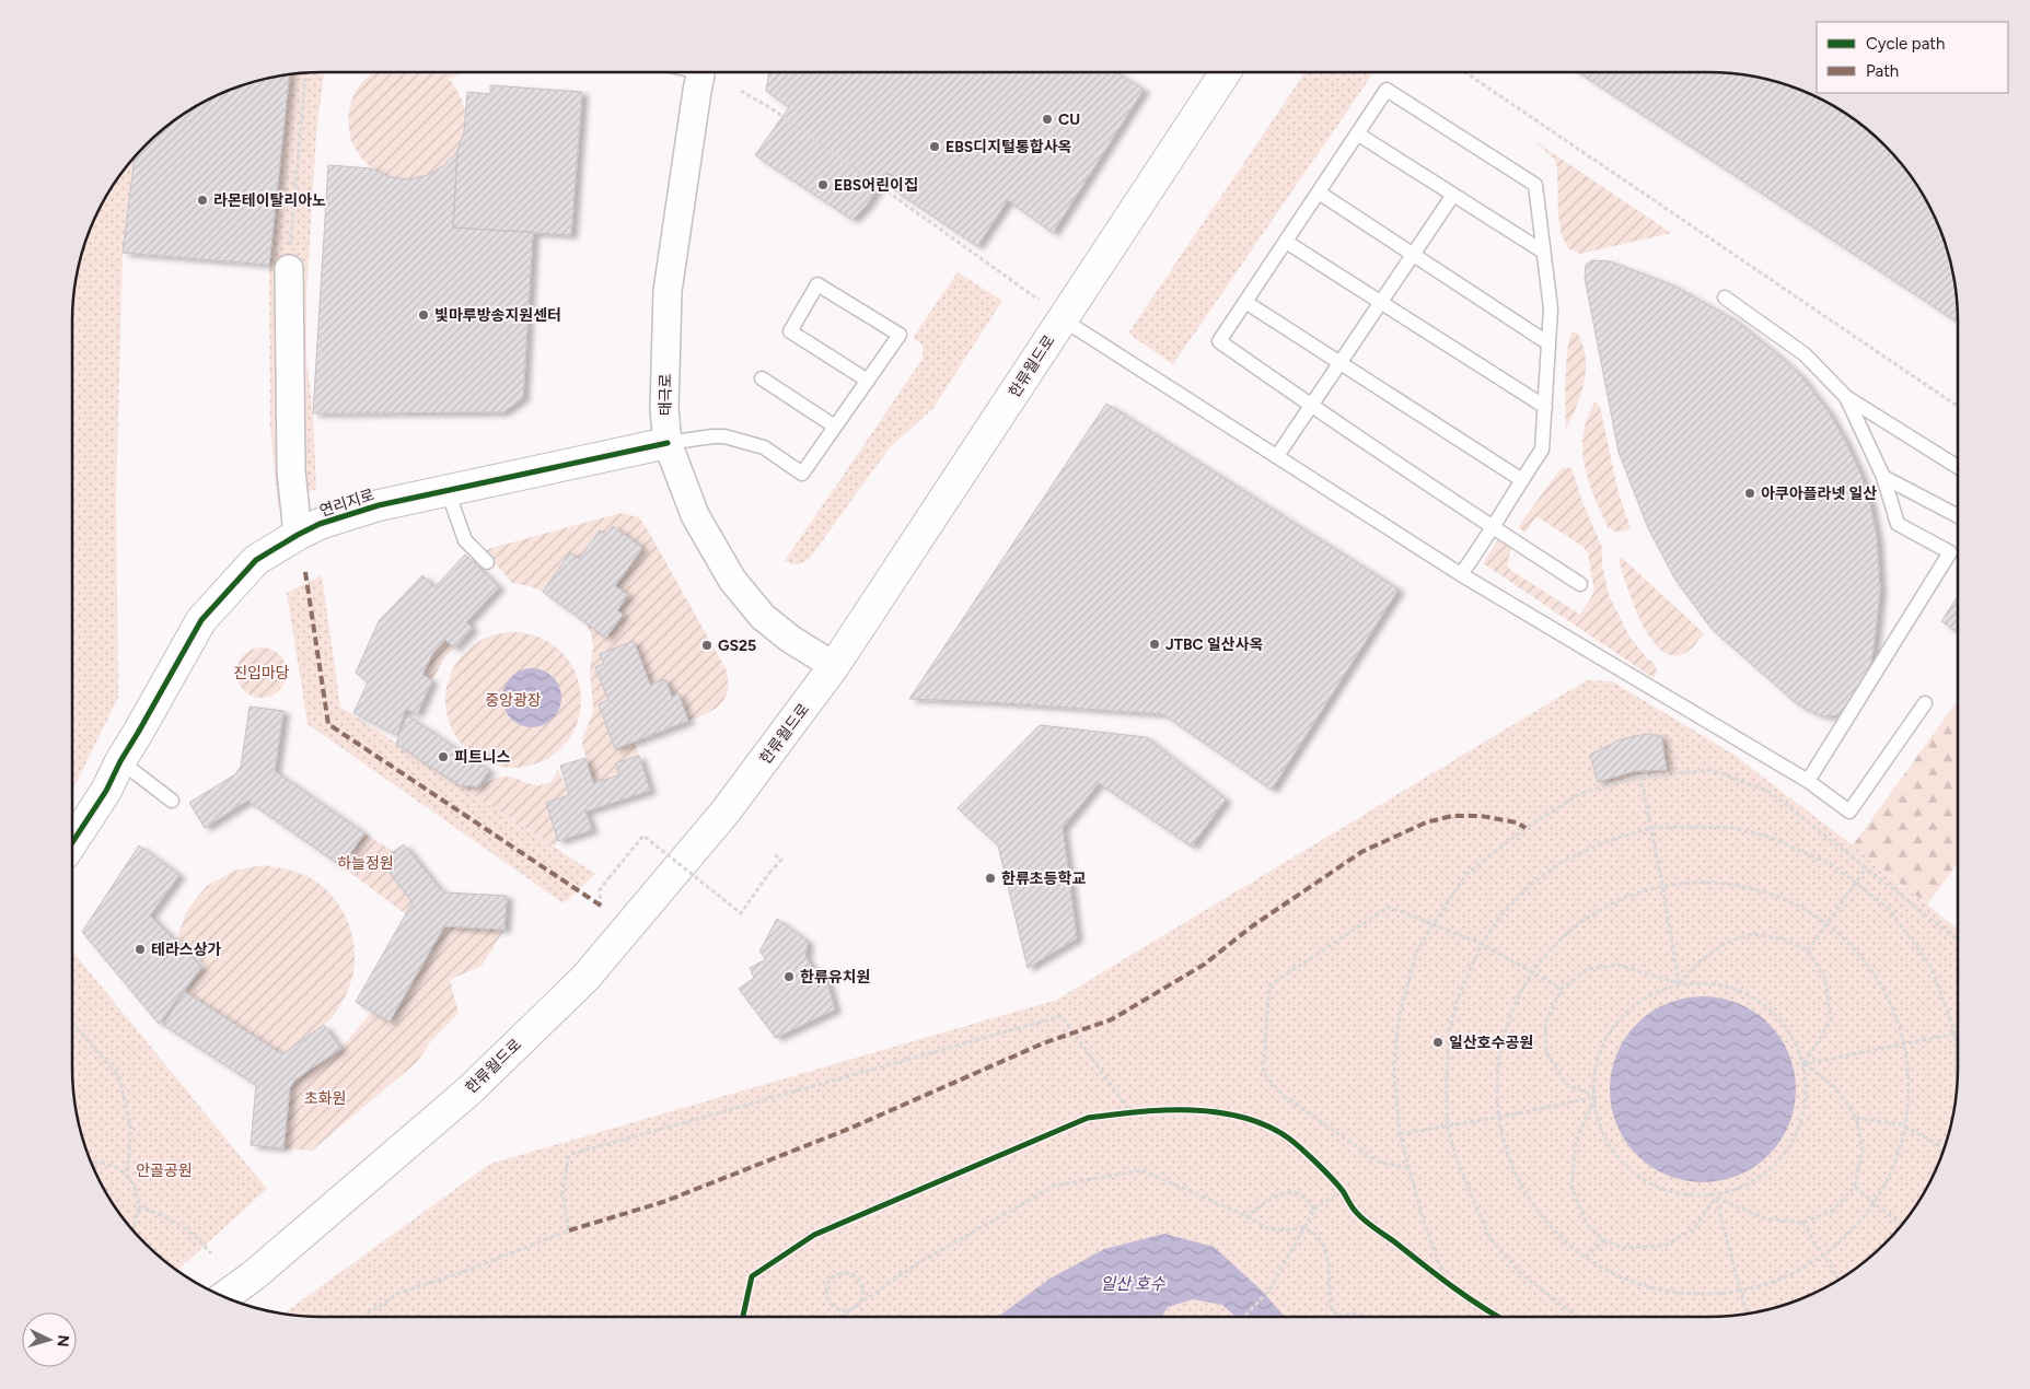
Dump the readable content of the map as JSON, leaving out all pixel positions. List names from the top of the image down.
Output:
{
  "streets": {
    "main road": ["한류월드로", "연리지로"],
    "street": ["태극로"]
  },
  "crossings": [
    ["한류월드로", "태극로"],
    ["태극로", "연리지로"]
  ],
  "water": ["일산 호수"],
  "parks": [
    "진입마당",
    "중앙광장",
    "하늘정원",
    "초화원",
    "안골공원"
  ],
  "places": [
    "CU",
    "EBS디지털통합사옥",
    "EBS어린이집",
    "라몬테이탈리아노",
    "빛마루방송지원센터",
    "아쿠아플라넷 일산",
    "JTBC 일산사옥",
    "GS25",
    "피트니스",
    "한류초등학교",
    "테라스상가",
    "한류유치원",
    "일산호수공원"
  ],
  "legend": ["Cycle path", "Path"],
  "north": "right"
}
